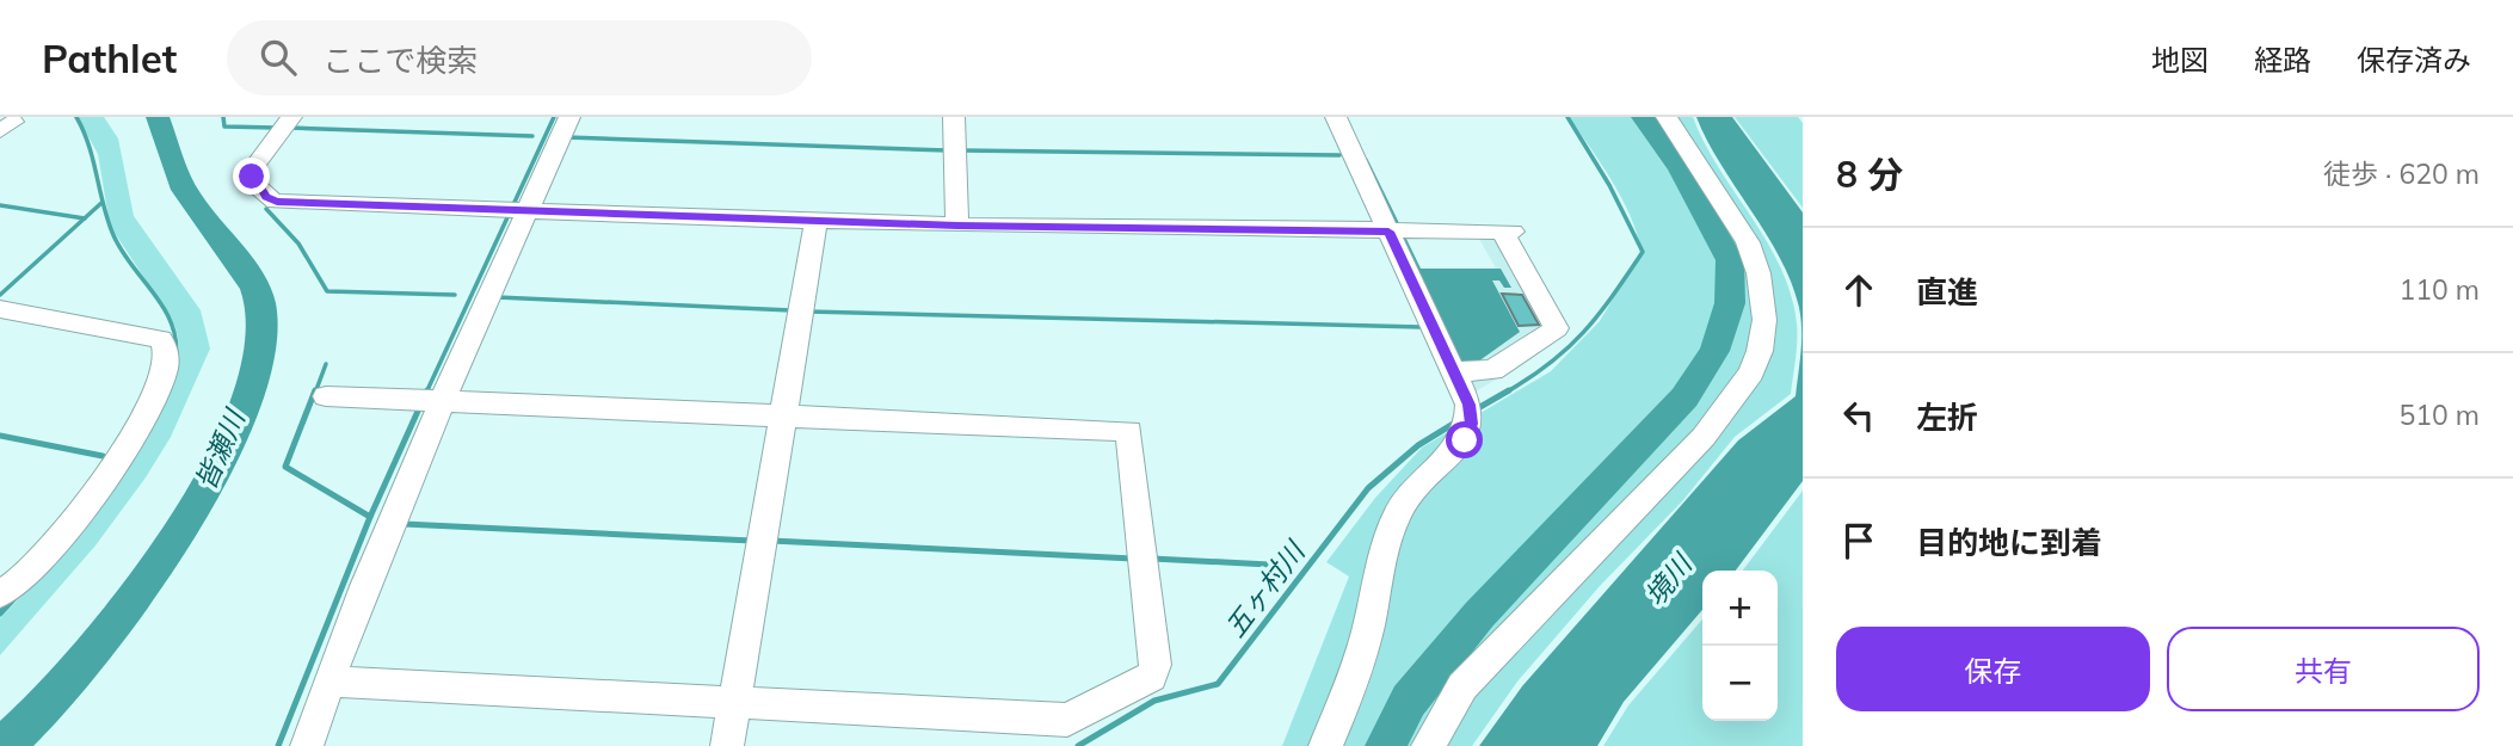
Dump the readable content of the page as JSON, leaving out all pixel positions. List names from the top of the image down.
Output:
{
  "water": ["皆瀬川", "境川", "五ヶ村川"],
  "page": {
    "header": "Pathlet",
    "search": "ここで検索",
    "nav": ["地図", "経路", "保存済み"],
    "heading": ["8 分", "徒歩 · 620 m"],
    "list": [
      ["直進", "110 m"],
      ["左折", "510 m"],
      "目的地に到着"
    ],
    "map_buttons": ["+", "−"],
    "buttons": ["保存", "共有"]
  }
}
